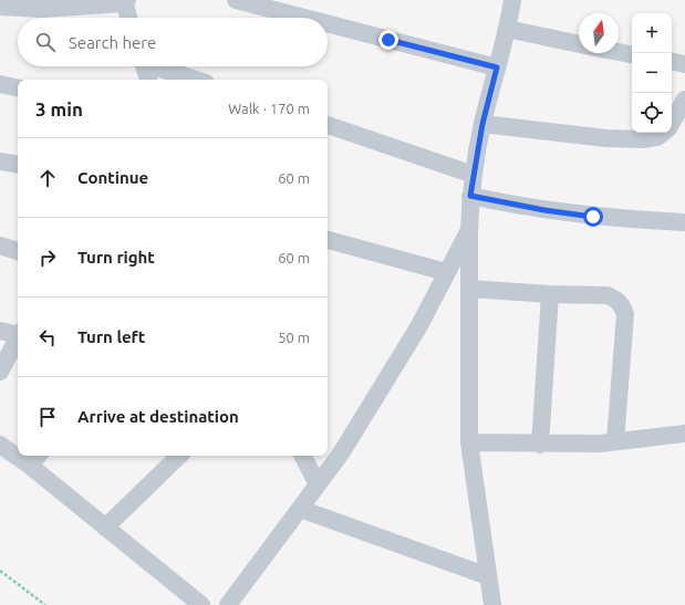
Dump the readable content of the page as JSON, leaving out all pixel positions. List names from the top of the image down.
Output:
{
  "north": "top",
  "page": {
    "map_buttons": ["+", "−"],
    "search": "Search here",
    "heading": ["3 min", "Walk · 170 m"],
    "list": [
      ["Continue", "60 m"],
      ["Turn right", "60 m"],
      ["Turn left", "50 m"],
      "Arrive at destination"
    ]
  }
}
